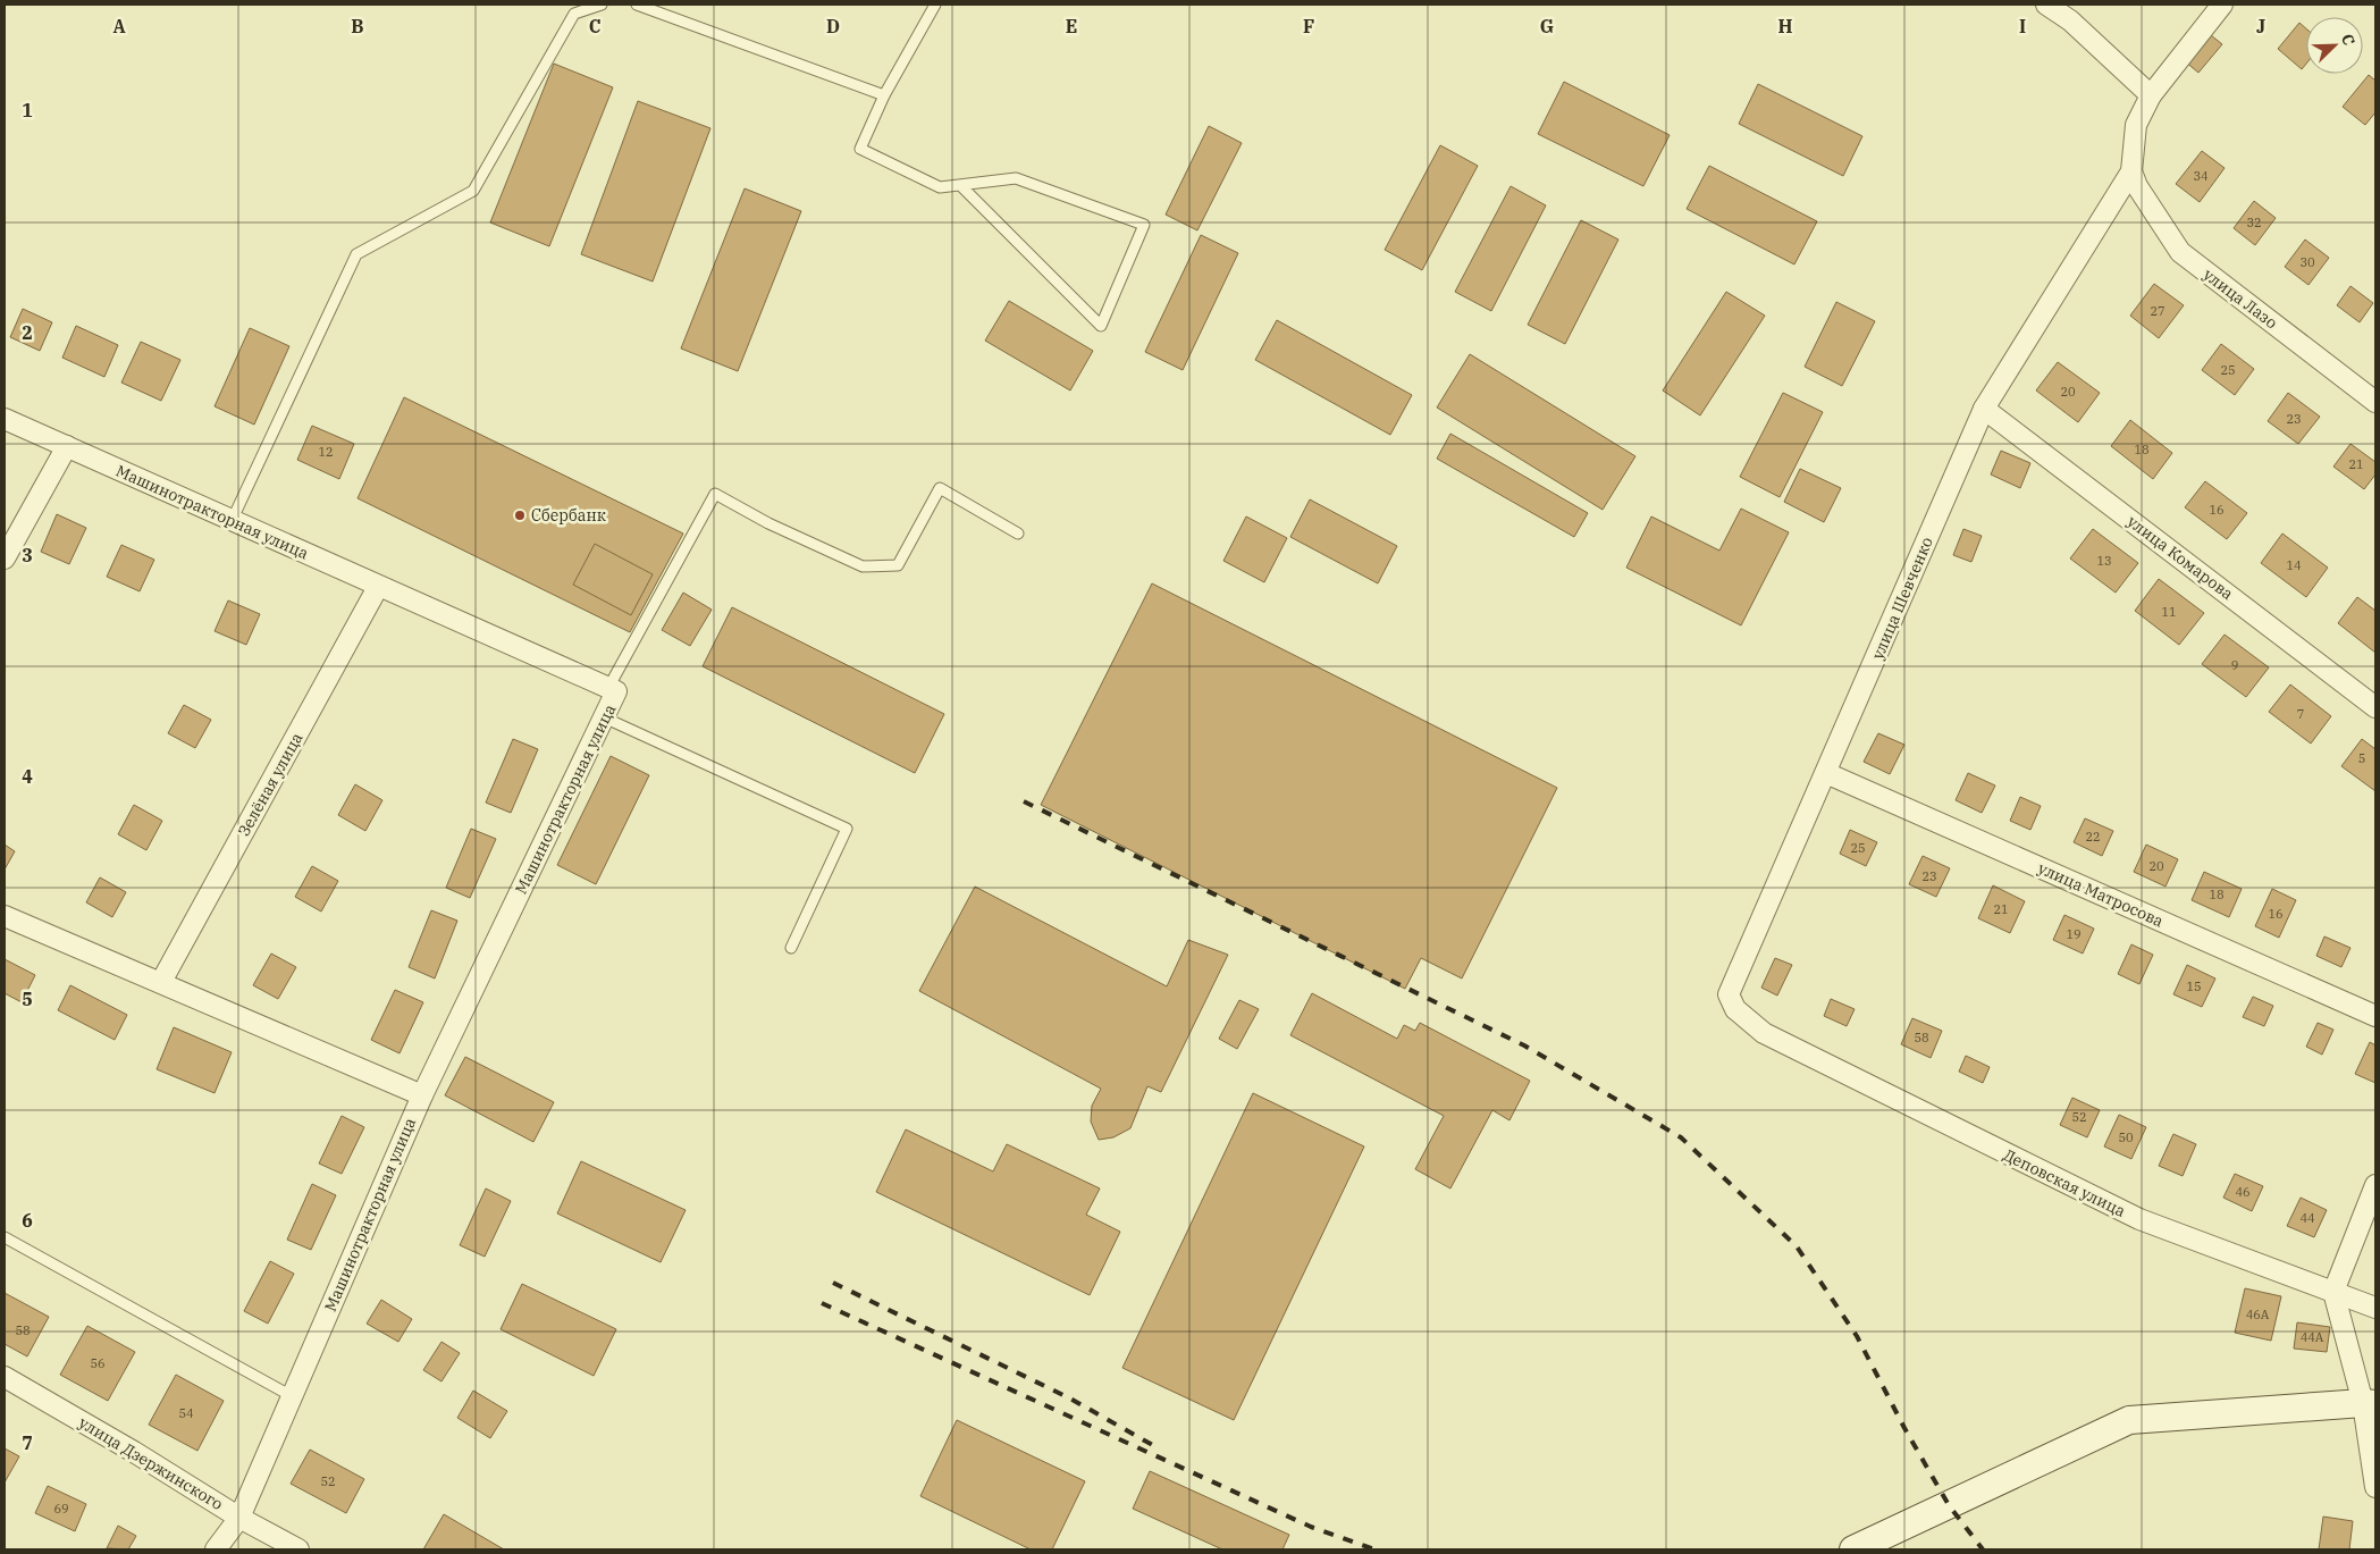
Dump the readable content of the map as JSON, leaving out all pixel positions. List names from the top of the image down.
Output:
{
  "streets": {
    "street": [
      "улица Лазо",
      "Машинотракторная улица",
      "улица Комарова",
      "улица Шевченко",
      "Зелёная улица",
      "улица Матросова",
      "Деповская улица",
      "улица Дзержинского"
    ]
  },
  "crossings": [
    ["улица Лазо", "улица Шевченко"],
    ["Машинотракторная улица", "Зелёная улица"],
    ["Машинотракторная улица", "улица Дзержинского"],
    ["улица Комарова", "улица Шевченко"],
    ["улица Шевченко", "улица Матросова"],
    ["улица Шевченко", "Деповская улица"]
  ],
  "places": ["Сбербанк"],
  "house_numbers": [
    "34",
    "32",
    "30",
    "27",
    "25",
    "20",
    "23",
    "18",
    "12",
    "21",
    "16",
    "13",
    "14",
    "11",
    "9",
    "7",
    "5",
    "22",
    "25",
    "20",
    "23",
    "18",
    "21",
    "16",
    "19",
    "15",
    "58",
    "52",
    "50",
    "46",
    "44",
    "46А",
    "58",
    "44А",
    "56",
    "54",
    "52",
    "69"
  ],
  "north": "top right",
  "grid": {
    "columns": [
      "A",
      "B",
      "C",
      "D",
      "E",
      "F",
      "G",
      "H",
      "I",
      "J"
    ],
    "rows": [
      "1",
      "2",
      "3",
      "4",
      "5",
      "6",
      "7"
    ]
  }
}
